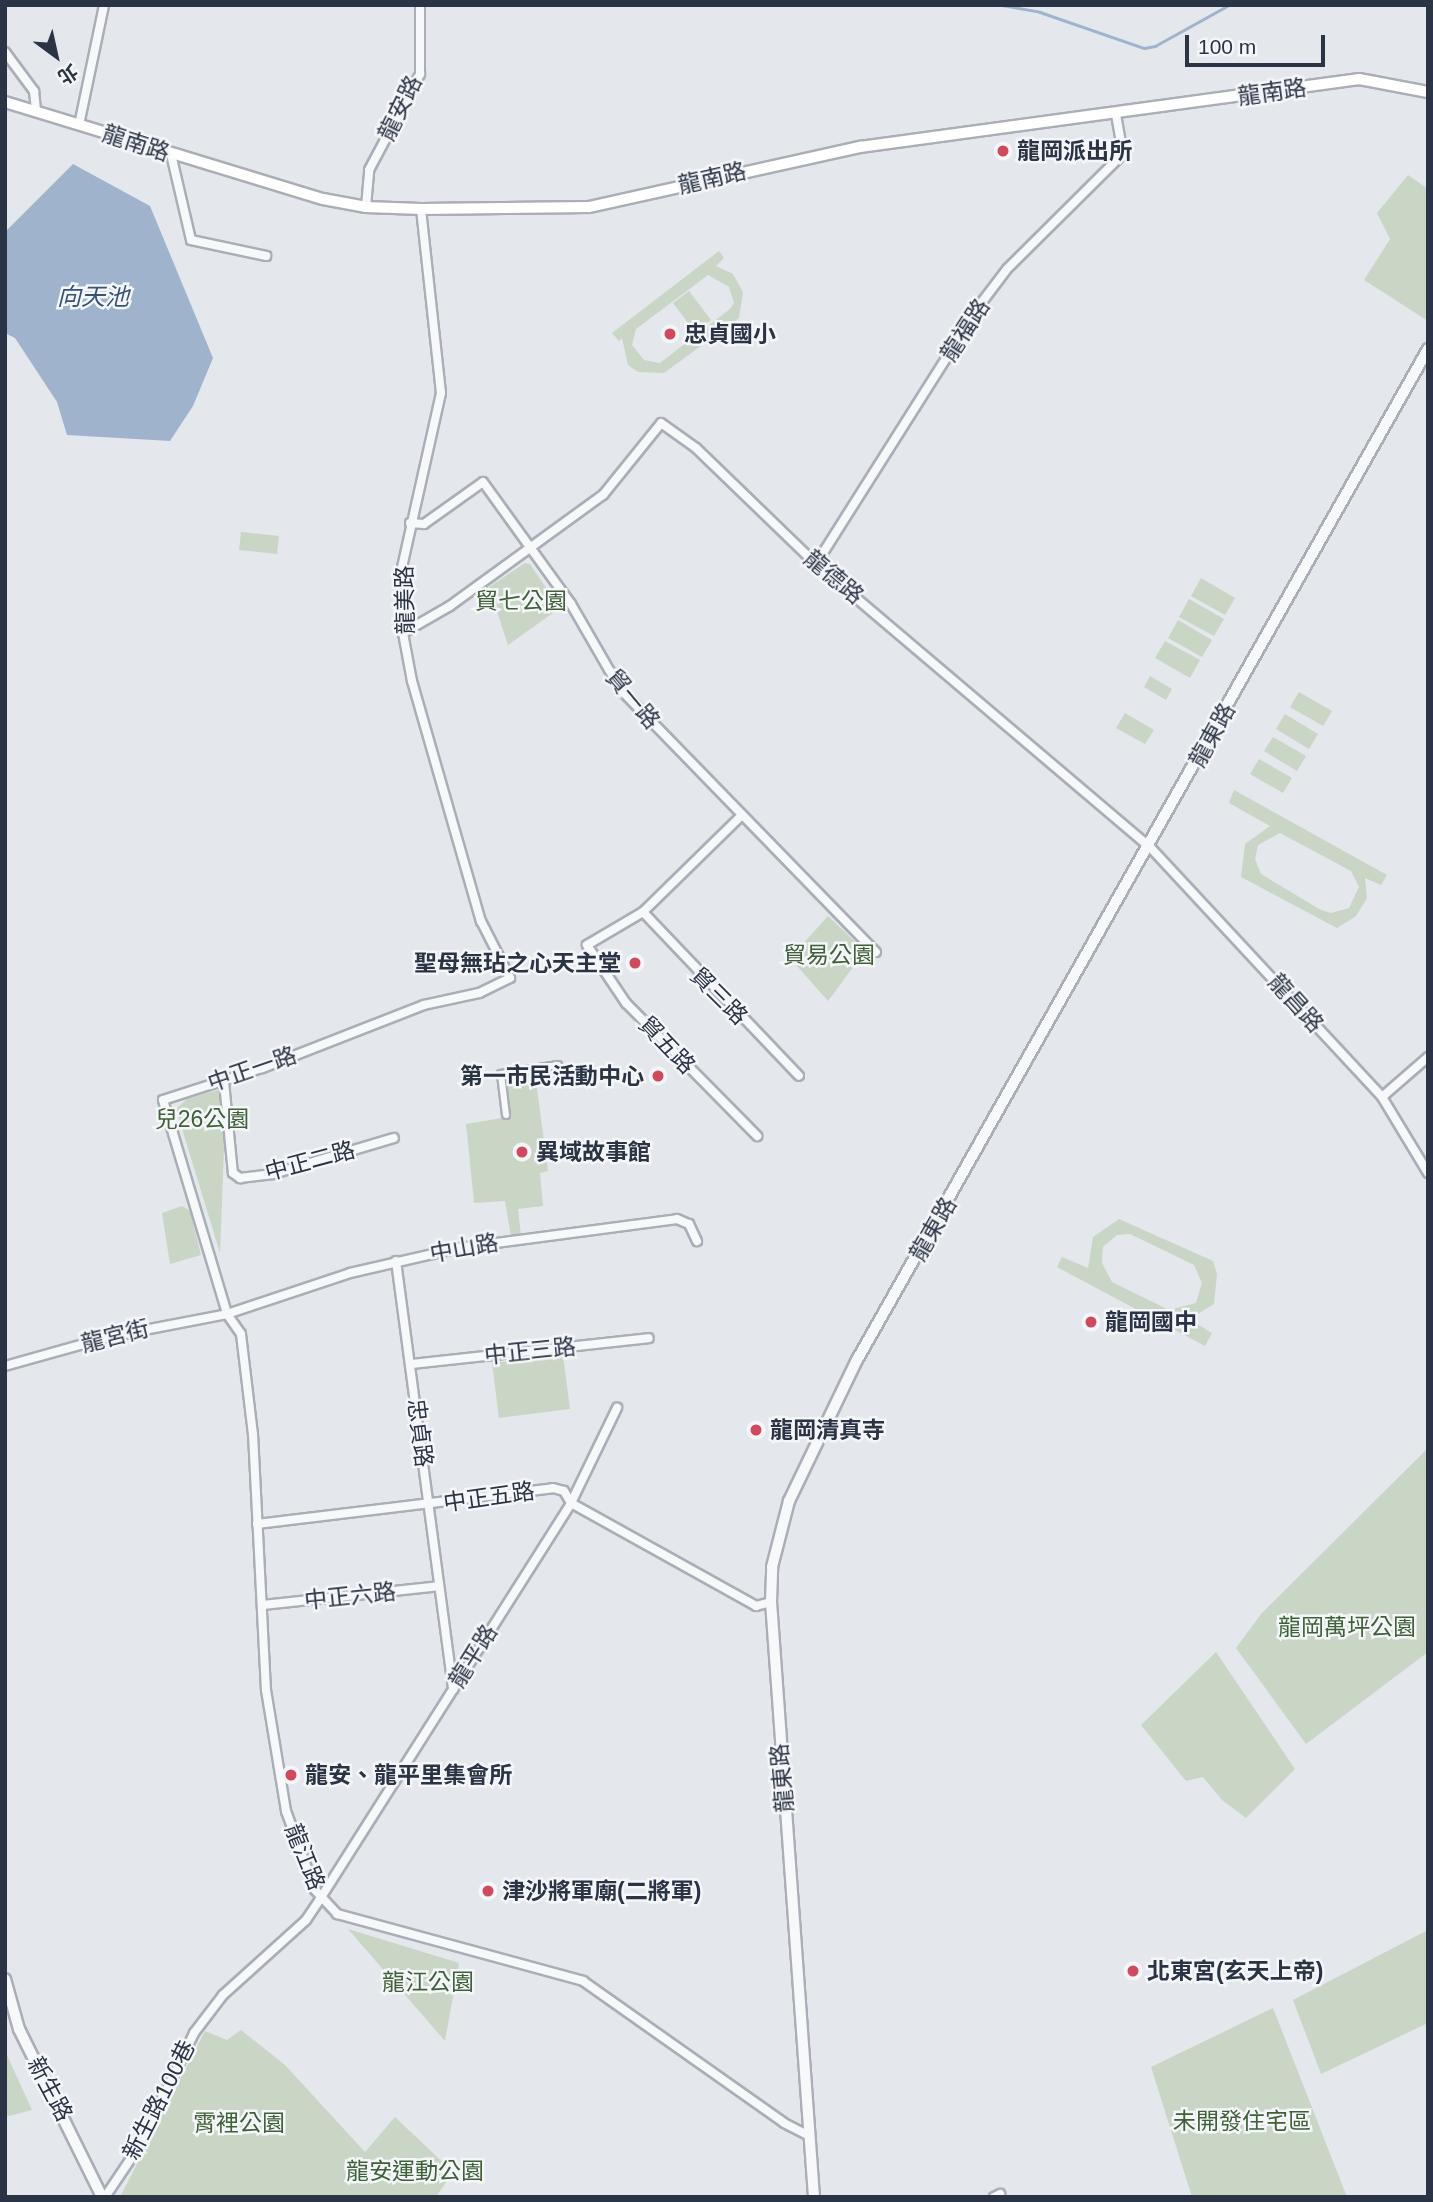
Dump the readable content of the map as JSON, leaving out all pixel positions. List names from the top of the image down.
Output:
{
  "streets": {
    "main road": ["龍南路"],
    "street": [
      "龍安路",
      "龍福路",
      "龍德路",
      "龍美路",
      "貿一路",
      "龍東路",
      "貿三路",
      "龍昌路",
      "貿五路",
      "中正一路",
      "中正二路",
      "中山路",
      "龍宮街",
      "中正三路",
      "忠貞路",
      "中正五路",
      "中正六路",
      "龍平路",
      "龍江路",
      "新生路",
      "新生路100巷"
    ]
  },
  "crossings": [
    ["龍南路", "龍安路"],
    ["龍南路", "龍福路"],
    ["龍南路", "龍美路"],
    ["龍福路", "龍德路"],
    ["龍德路", "貿一路"],
    ["龍德路", "龍東路"],
    ["龍德路", "龍昌路"],
    ["龍美路", "貿一路"],
    ["龍美路", "中正一路"],
    ["龍東路", "龍昌路"],
    ["龍東路", "中正五路"],
    ["龍東路", "龍江路"],
    ["貿三路", "貿五路"],
    ["中正一路", "中正二路"],
    ["中正一路", "中山路"],
    ["中正一路", "龍宮街"],
    ["中正一路", "龍江路"],
    ["中山路", "龍宮街"],
    ["中山路", "忠貞路"],
    ["中山路", "龍江路"],
    ["龍宮街", "龍江路"],
    ["中正三路", "忠貞路"],
    ["忠貞路", "中正五路"],
    ["忠貞路", "中正六路"],
    ["忠貞路", "龍平路"],
    ["中正五路", "龍平路"],
    ["中正五路", "龍江路"],
    ["中正六路", "龍江路"],
    ["龍平路", "龍江路"],
    ["龍平路", "新生路100巷"],
    ["新生路", "新生路100巷"]
  ],
  "water": ["向天池"],
  "parks": [
    "貿七公園",
    "貿易公園",
    "兒26公園",
    "龍岡萬坪公園",
    "龍江公園",
    "未開發住宅區",
    "霄裡公園",
    "龍安運動公園"
  ],
  "places": [
    "龍岡派出所",
    "忠貞國小",
    "聖母無玷之心天主堂",
    "第一市民活動中心",
    "異域故事館",
    "龍岡國中",
    "龍岡清真寺",
    "龍安、龍平里集會所",
    "津沙將軍廟(二將軍)",
    "北東宮(玄天上帝)"
  ],
  "scale_bar": "100 m",
  "north": "bottom right"
}
